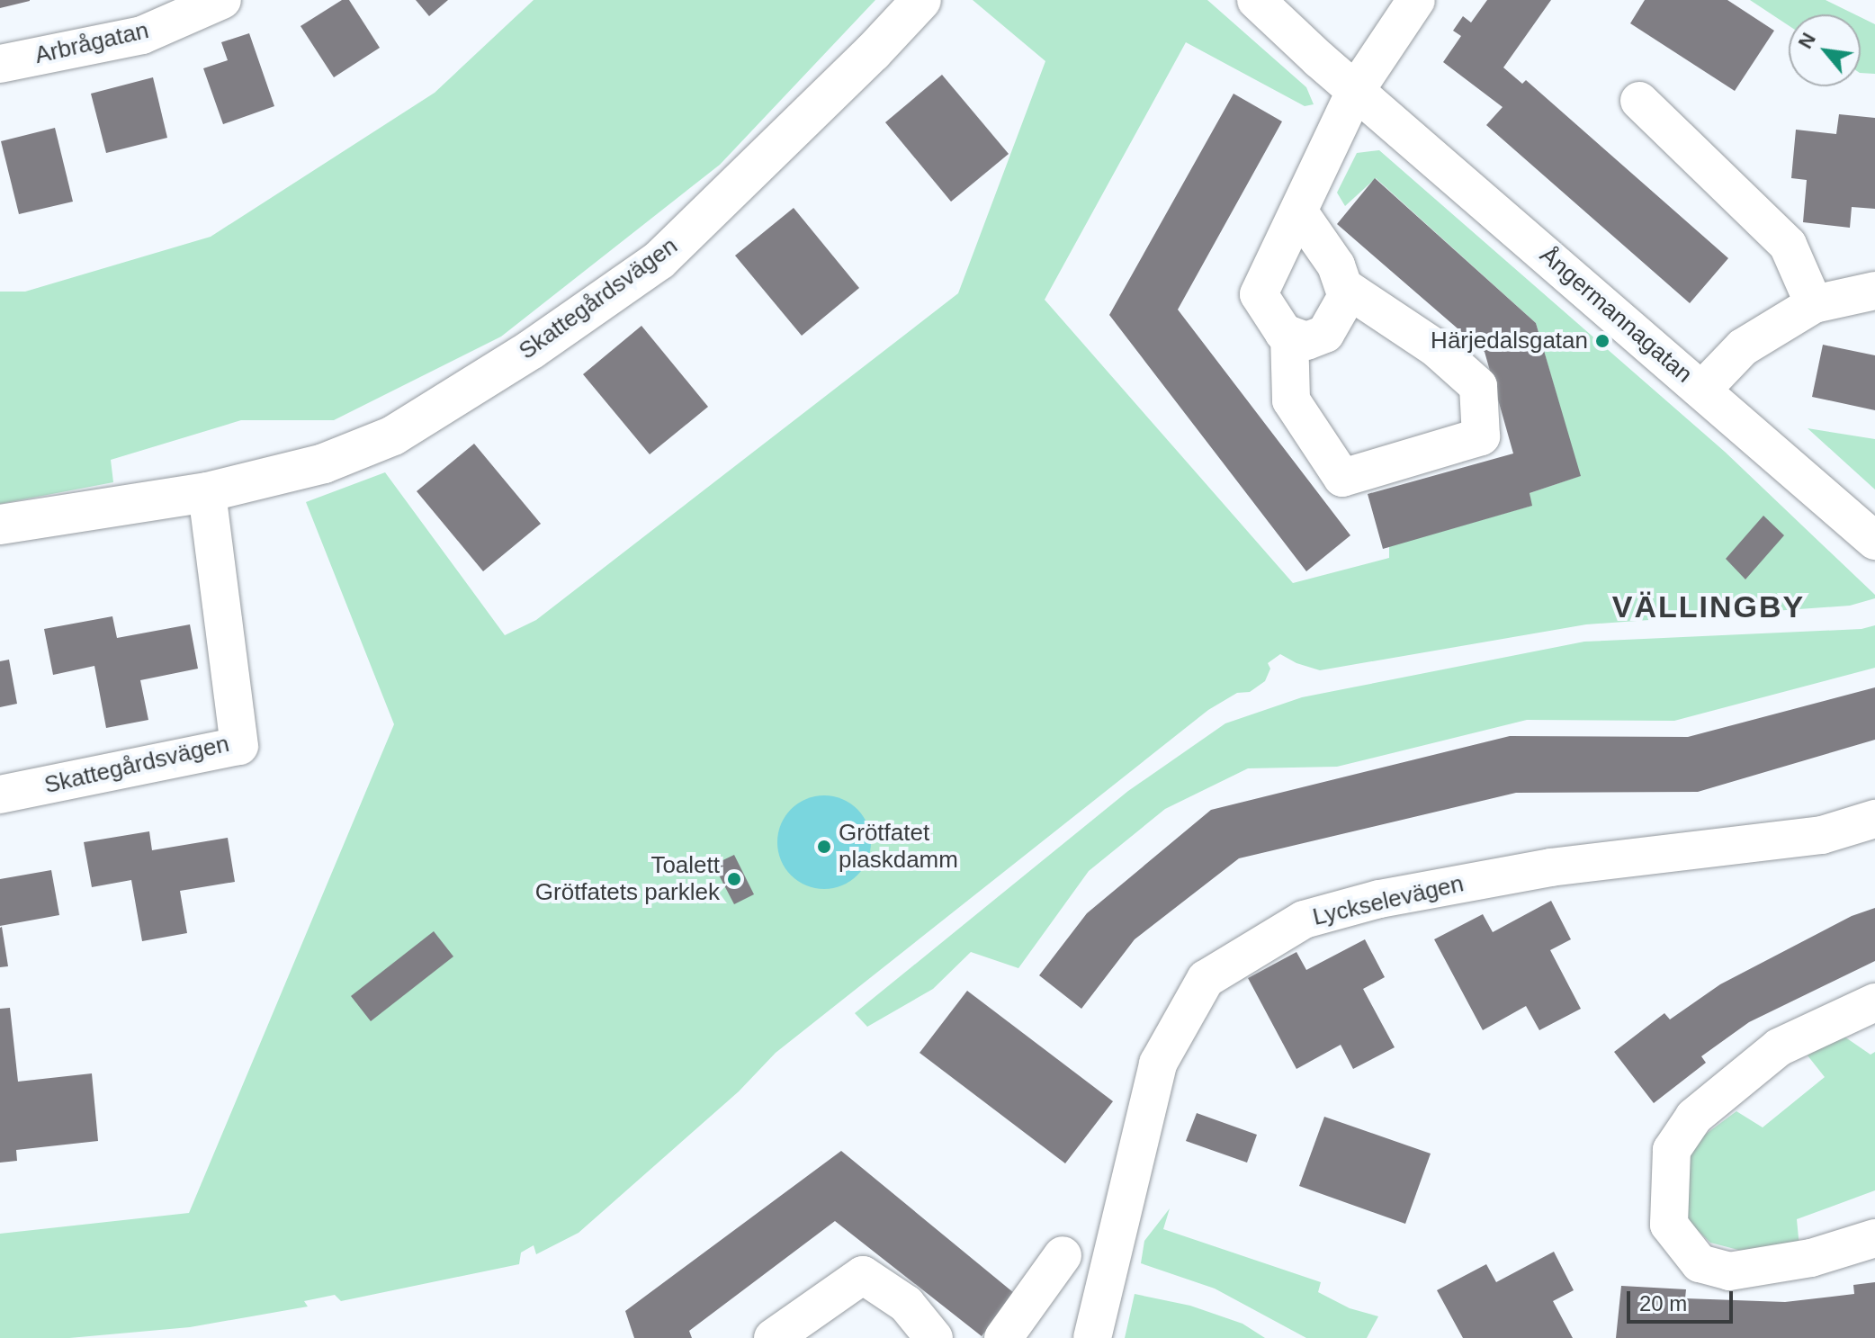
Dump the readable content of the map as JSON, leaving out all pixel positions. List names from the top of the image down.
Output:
{
  "streets": {
    "street": [
      "Arbrågatan",
      "Skattegårdsvägen",
      "Ångermannagatan",
      "Lyckselevägen"
    ]
  },
  "districts": ["VÄLLINGBY"],
  "places": ["Härjedalsgatan", "Grötfatet plaskdamm", "Toalett Grötfatets parklek"],
  "scale_bar": "20 m",
  "north": "top left"
}
